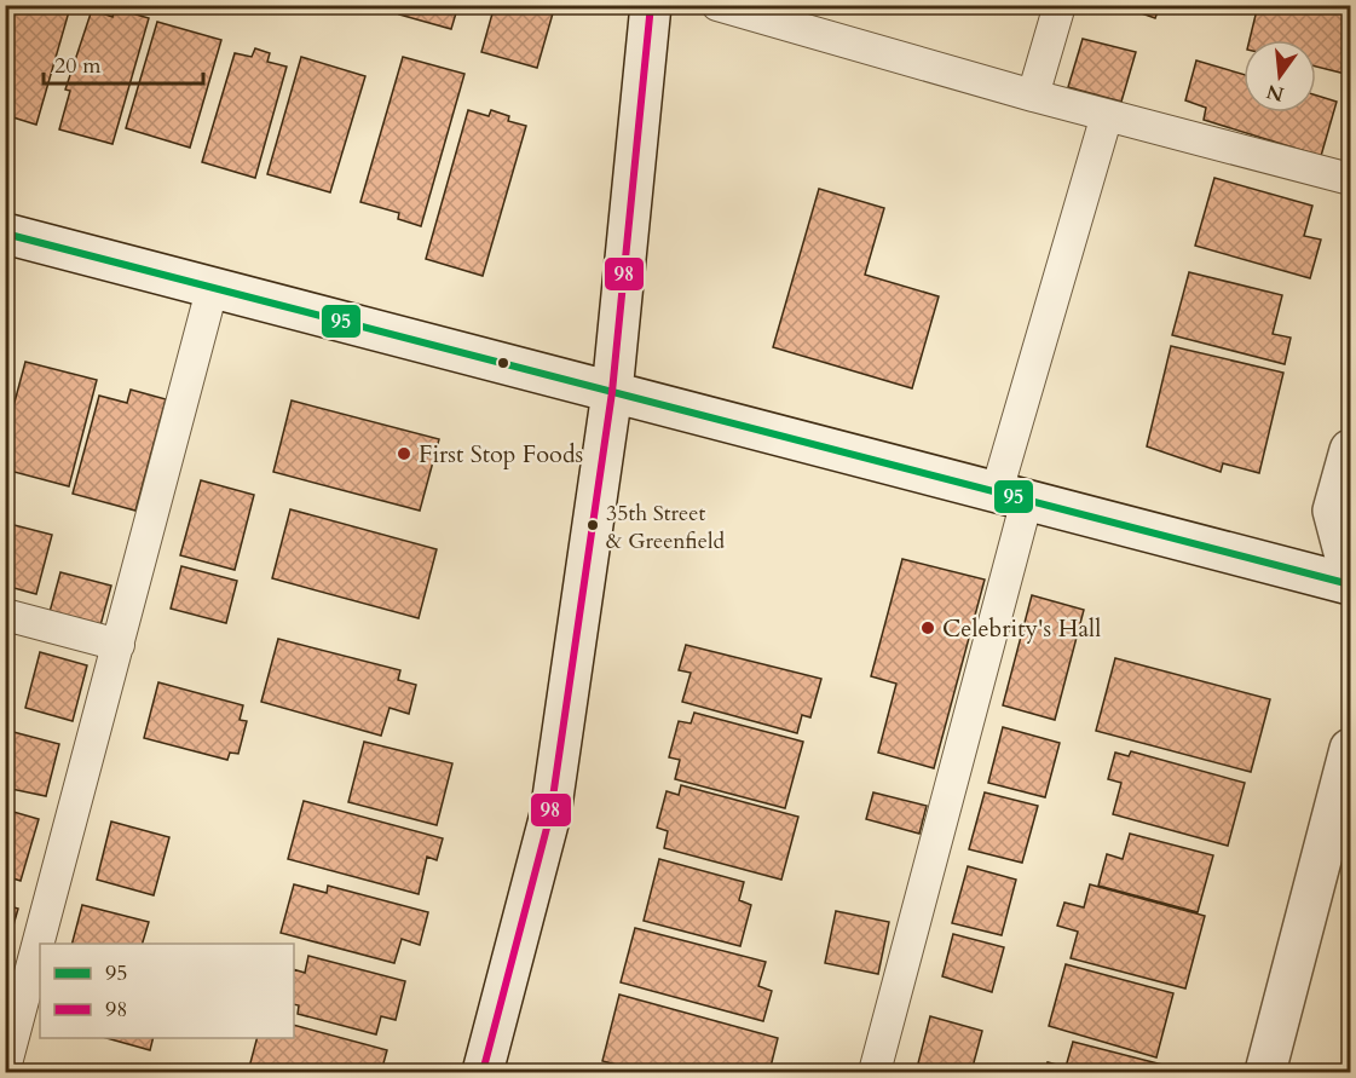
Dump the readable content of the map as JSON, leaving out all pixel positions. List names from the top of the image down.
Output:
{
  "places": ["First Stop Foods", "35th Street & Greenfield", "Celebrity's Hall"],
  "lines": ["transit line 98", "transit line 95"],
  "legend": ["95", "98"],
  "scale_bar": "20 m",
  "north": "bottom"
}
